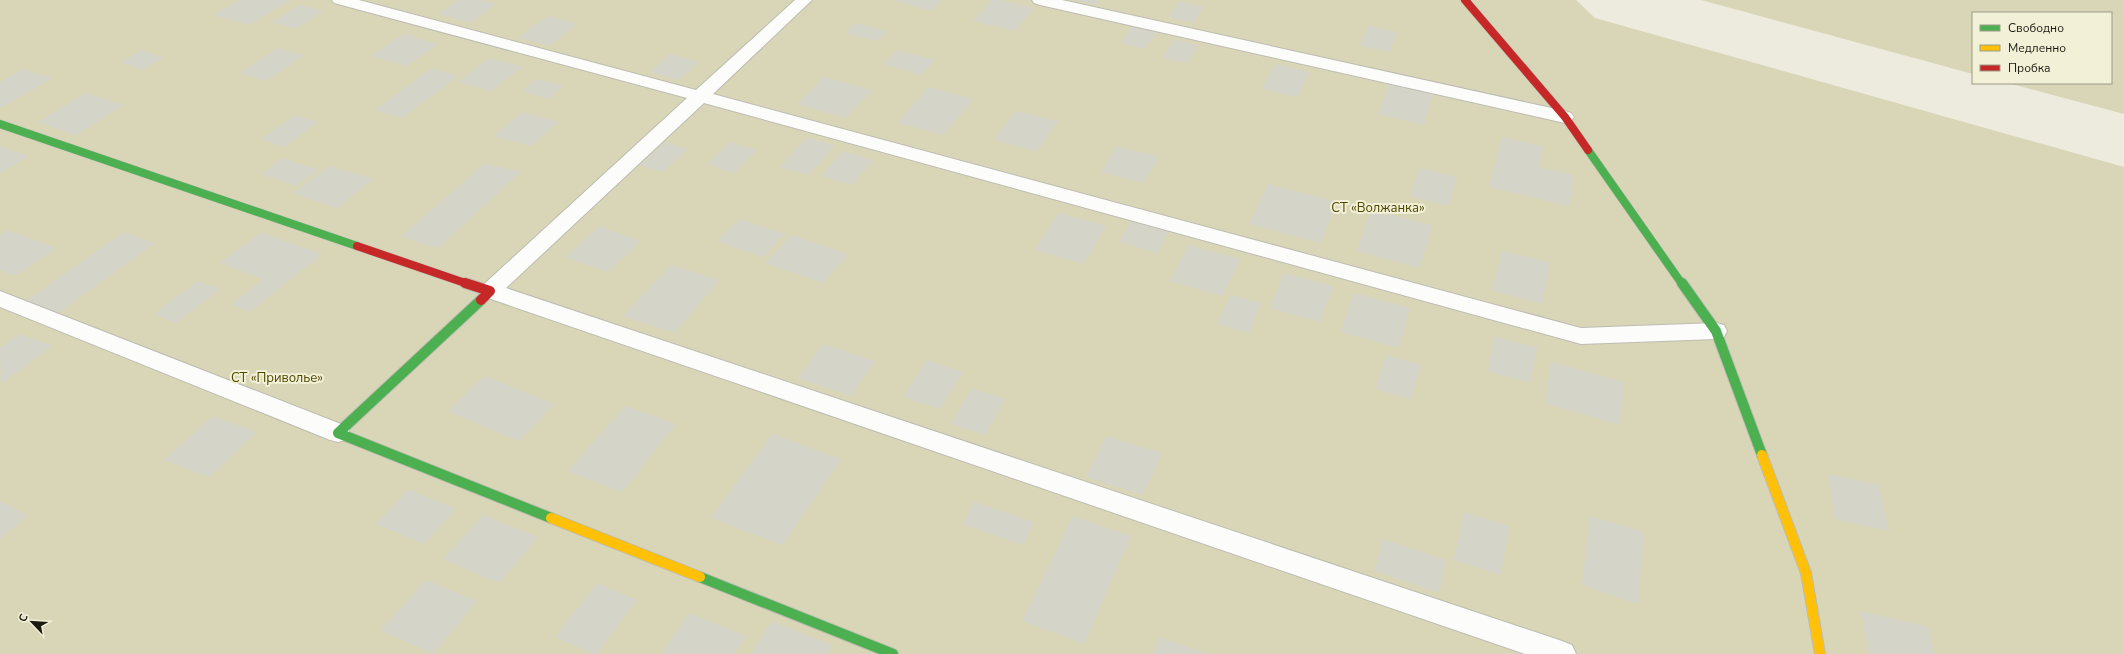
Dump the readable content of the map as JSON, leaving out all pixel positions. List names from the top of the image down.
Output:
{
  "parks": ["СТ «Волжанка»", "СТ «Приволье»"],
  "legend": ["Свободно", "Медленно", "Пробка"],
  "north": "top left"
}
